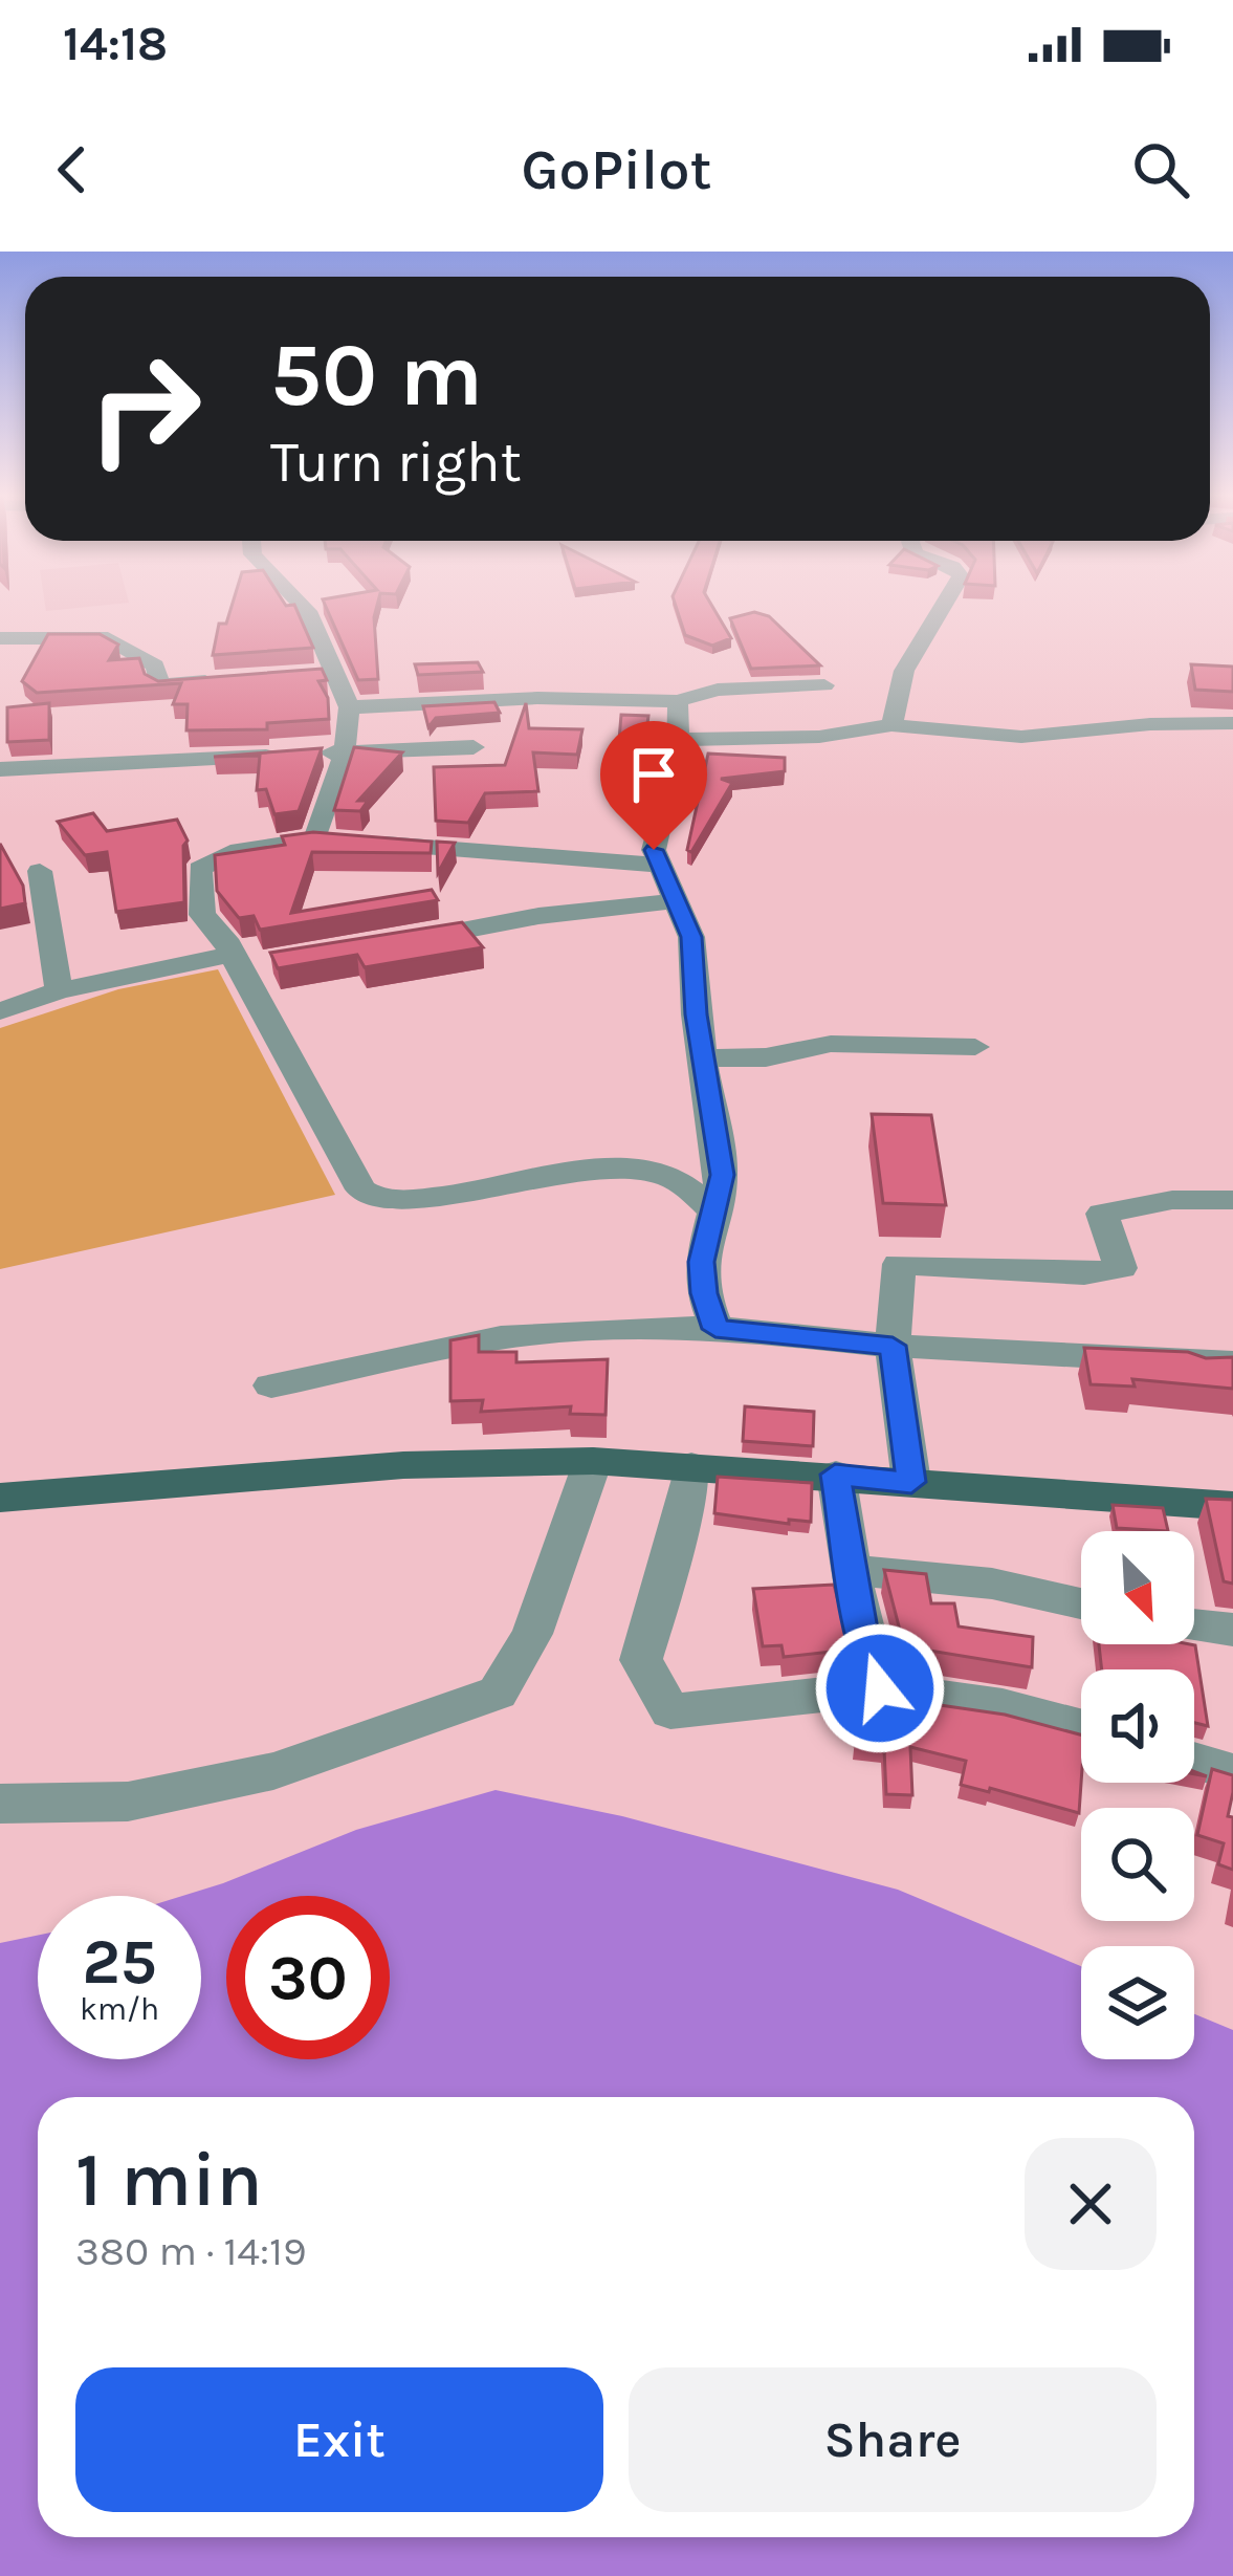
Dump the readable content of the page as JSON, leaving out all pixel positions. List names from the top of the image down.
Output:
{
  "north": "bottom right",
  "page": {
    "status": "14:18",
    "header": "GoPilot",
    "turn": ["50 m", "Turn right"],
    "speed": "25 km/h",
    "limit": "30",
    "heading": ["1 min", "380 m · 14:19"],
    "buttons": ["Exit", "Share"]
  }
}
